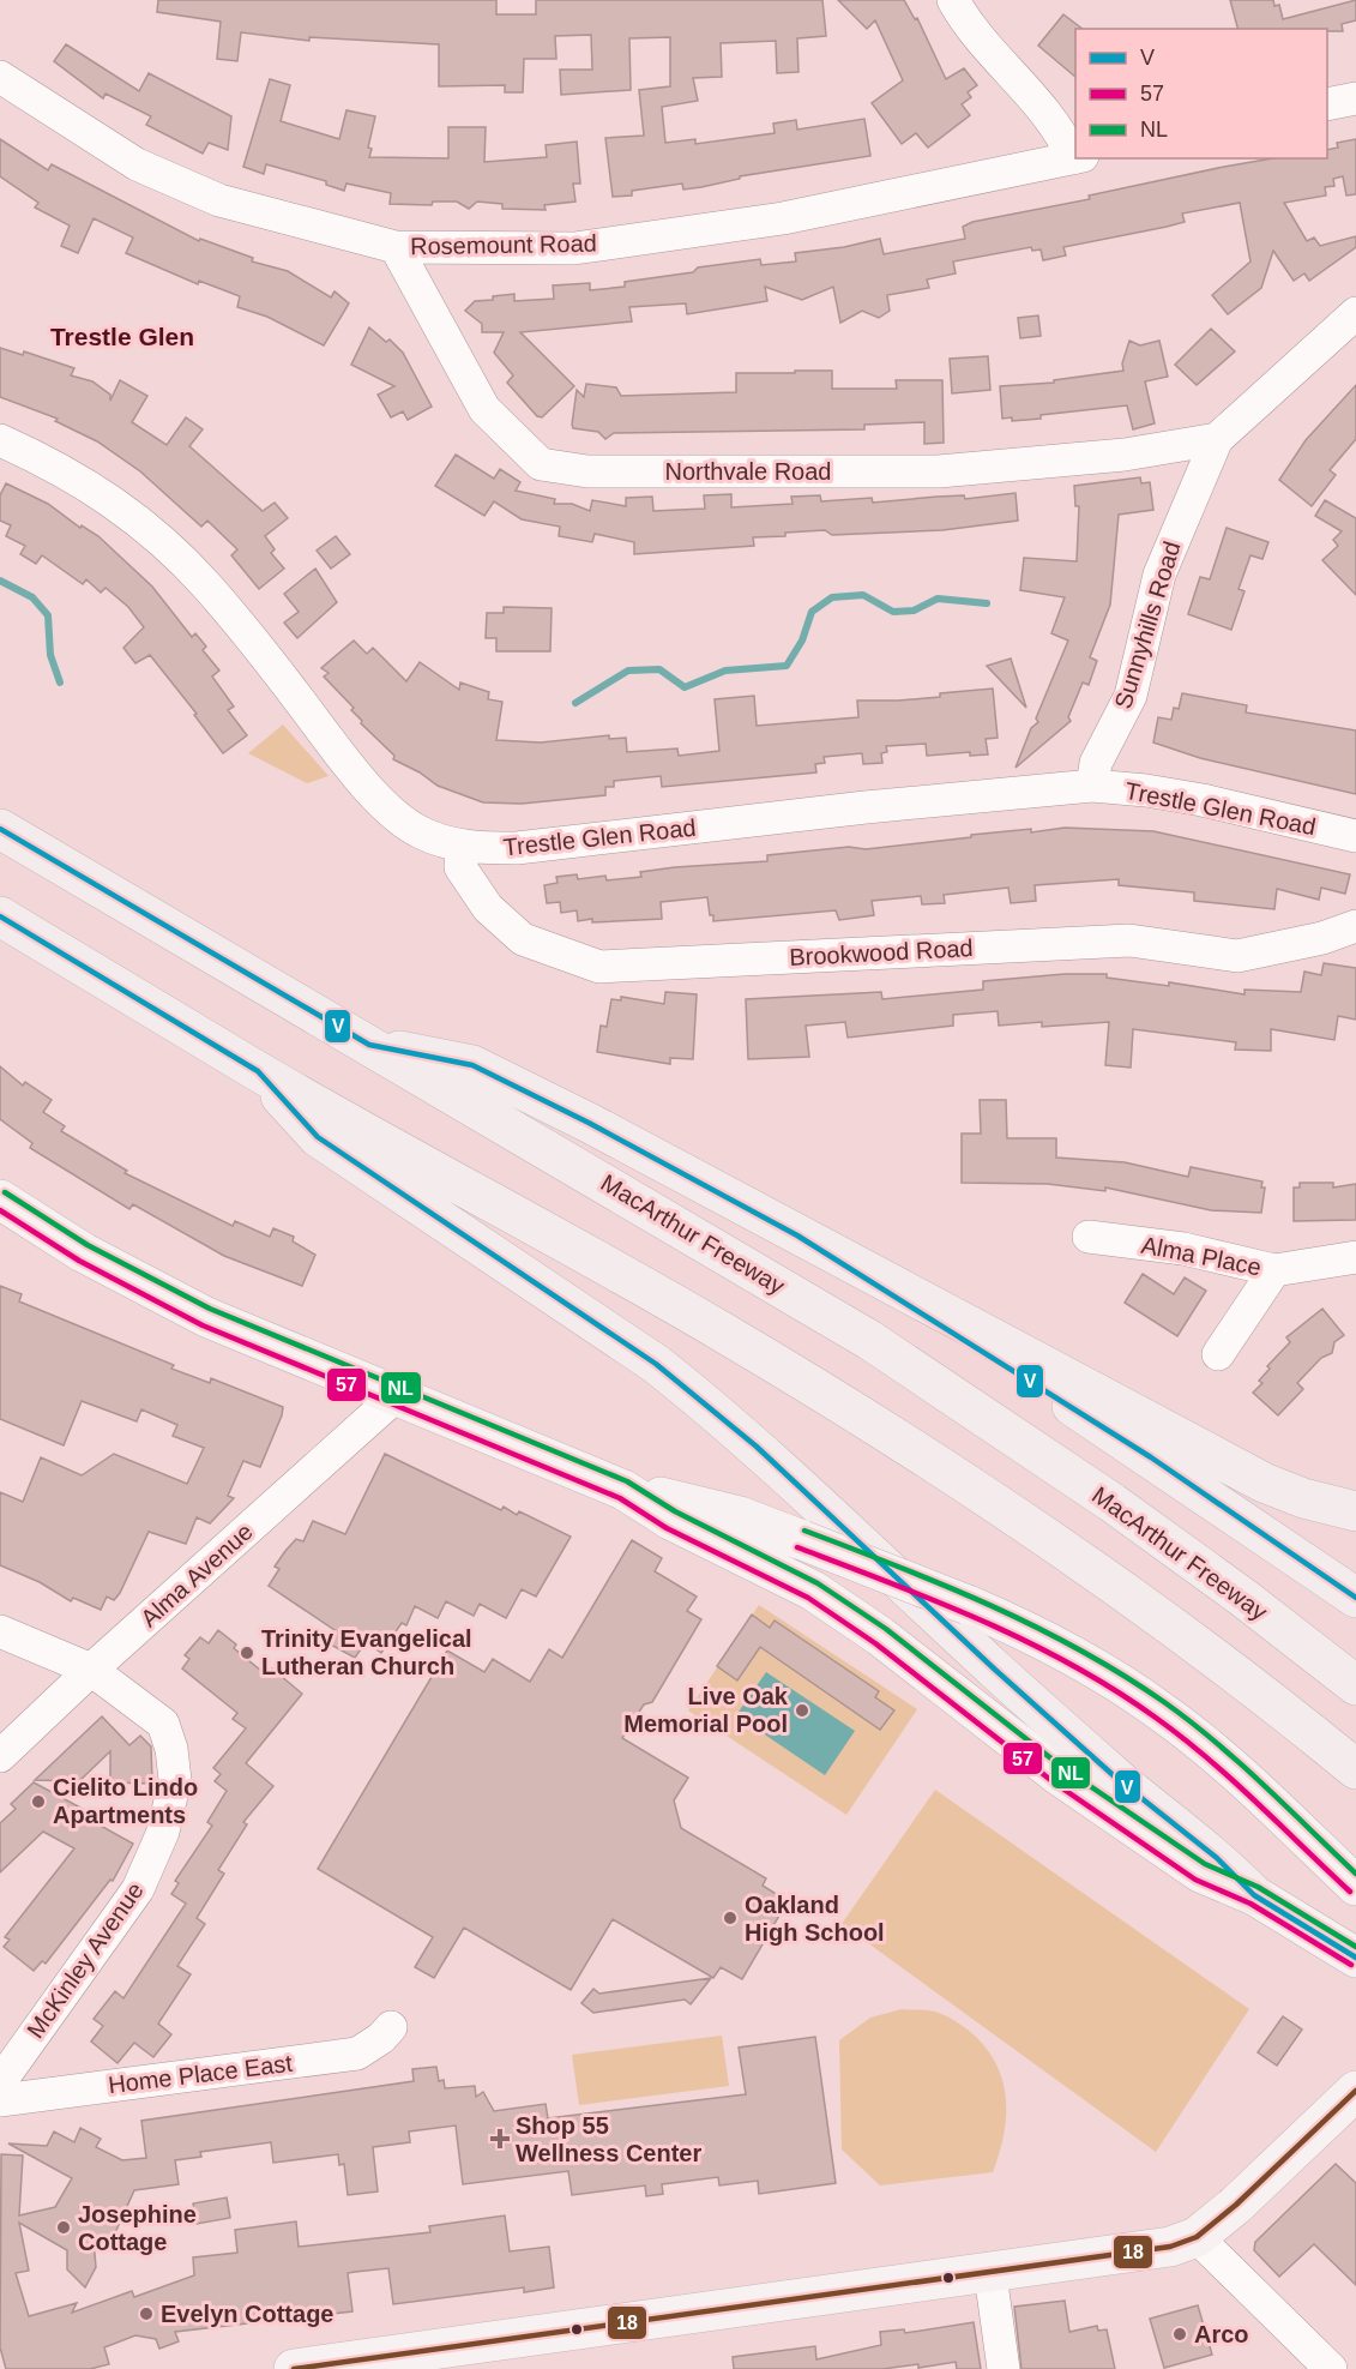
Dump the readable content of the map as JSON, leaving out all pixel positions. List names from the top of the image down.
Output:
{
  "streets": {
    "highway": ["MacArthur Freeway"],
    "street": [
      "Rosemount Road",
      "Northvale Road",
      "Sunnyhills Road",
      "Trestle Glen Road",
      "Brookwood Road",
      "Alma Place",
      "Alma Avenue",
      "McKinley Avenue",
      "Home Place East"
    ]
  },
  "crossings": [
    ["Rosemount Road", "Northvale Road"],
    ["Northvale Road", "Sunnyhills Road"],
    ["Sunnyhills Road", "Trestle Glen Road"],
    ["Trestle Glen Road", "Brookwood Road"],
    ["Alma Avenue", "McKinley Avenue"]
  ],
  "districts": ["Trestle Glen"],
  "places": {
    "other": [
      "Trinity Evangelical Lutheran Church",
      "Live Oak Memorial Pool",
      "Cielito Lindo Apartments",
      "Oakland High School",
      "Josephine Cottage",
      "Evelyn Cottage",
      "Arco"
    ],
    "health": ["Shop 55 Wellness Center"]
  },
  "lines": [
    "transit line V",
    "transit line NL",
    "transit line 57",
    "transit line 18"
  ],
  "legend": ["V", "57", "NL"]
}
